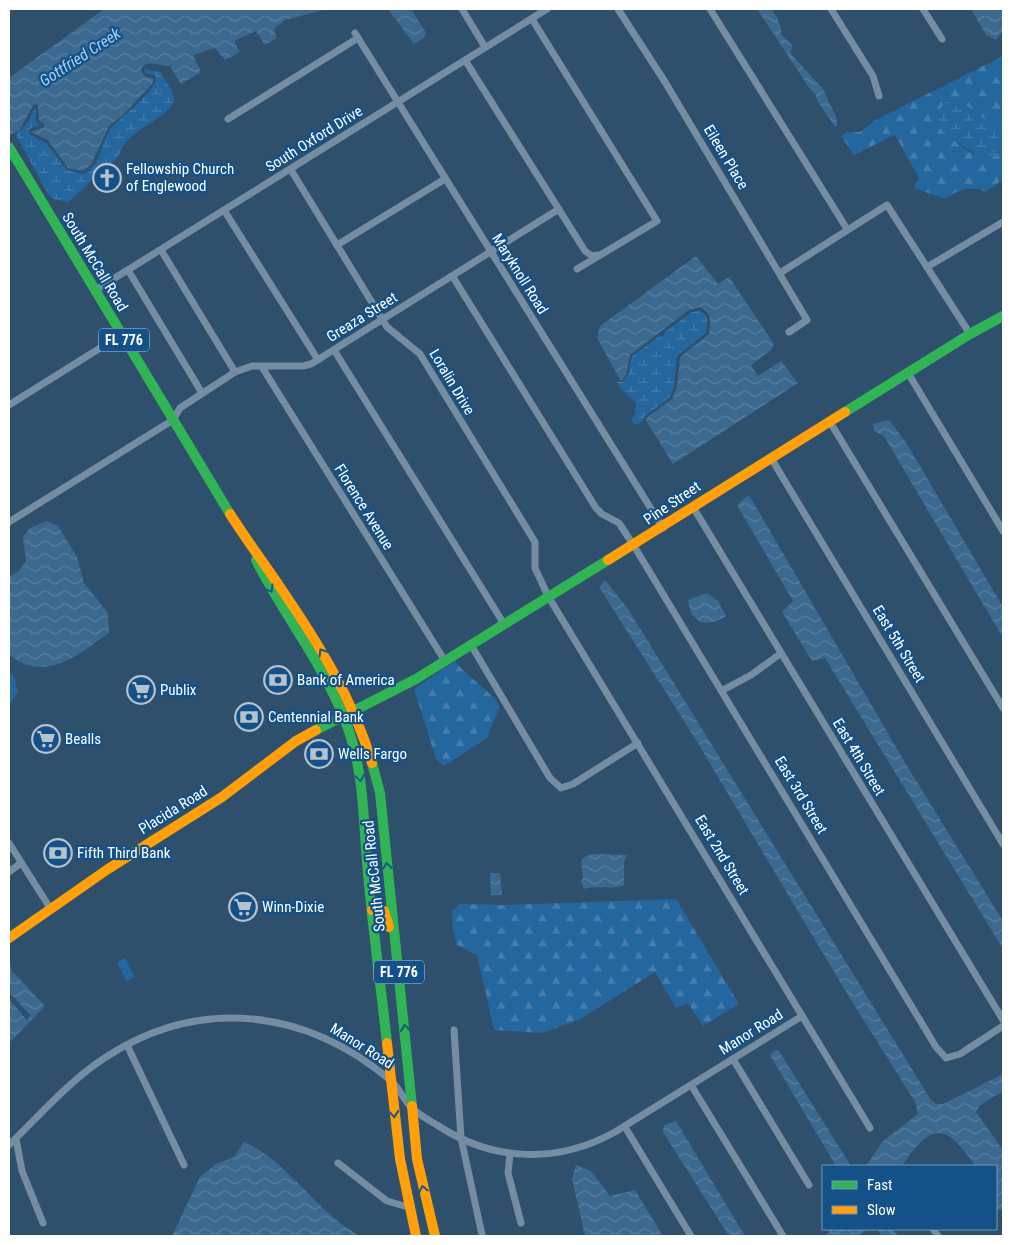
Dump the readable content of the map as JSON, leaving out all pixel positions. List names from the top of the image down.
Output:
{
  "streets": {
    "main road": [
      "South McCall Road",
      "FL 776",
      "Pine Street",
      "Placida Road"
    ],
    "street": [
      "South Oxford Drive",
      "Eileen Place",
      "Maryknoll Road",
      "Greaza Street",
      "Loralin Drive",
      "Florence Avenue",
      "East 5th Street",
      "East 4th Street",
      "East 3rd Street",
      "East 2nd Street",
      "Manor Road"
    ]
  },
  "crossings": [
    ["South Oxford Drive", "South McCall Road"],
    ["South Oxford Drive", "Maryknoll Road"],
    ["South Oxford Drive", "Loralin Drive"],
    ["South McCall Road", "Greaza Street"],
    ["South McCall Road", "Pine Street"],
    ["South McCall Road", "Placida Road"],
    ["South McCall Road", "Manor Road"],
    ["Maryknoll Road", "Greaza Street"],
    ["Maryknoll Road", "Pine Street"],
    ["Greaza Street", "Loralin Drive"],
    ["Greaza Street", "Florence Avenue"],
    ["Greaza Street", "East 3rd Street"],
    ["Loralin Drive", "Pine Street"],
    ["Loralin Drive", "East 2nd Street"],
    ["Pine Street", "Florence Avenue"],
    ["Pine Street", "East 5th Street"],
    ["Pine Street", "East 4th Street"],
    ["Pine Street", "East 3rd Street"],
    ["Pine Street", "Placida Road"],
    ["Pine Street", "East 2nd Street"],
    ["East 2nd Street", "Manor Road"]
  ],
  "water": ["Gottfried Creek"],
  "places": {
    "church": ["Fellowship Church of Englewood"],
    "bank": [
      "Bank of America",
      "Centennial Bank",
      "Wells Fargo",
      "Fifth Third Bank"
    ],
    "supermarket": ["Publix", "Bealls", "Winn-Dixie"]
  },
  "legend": ["Fast", "Slow"]
}
